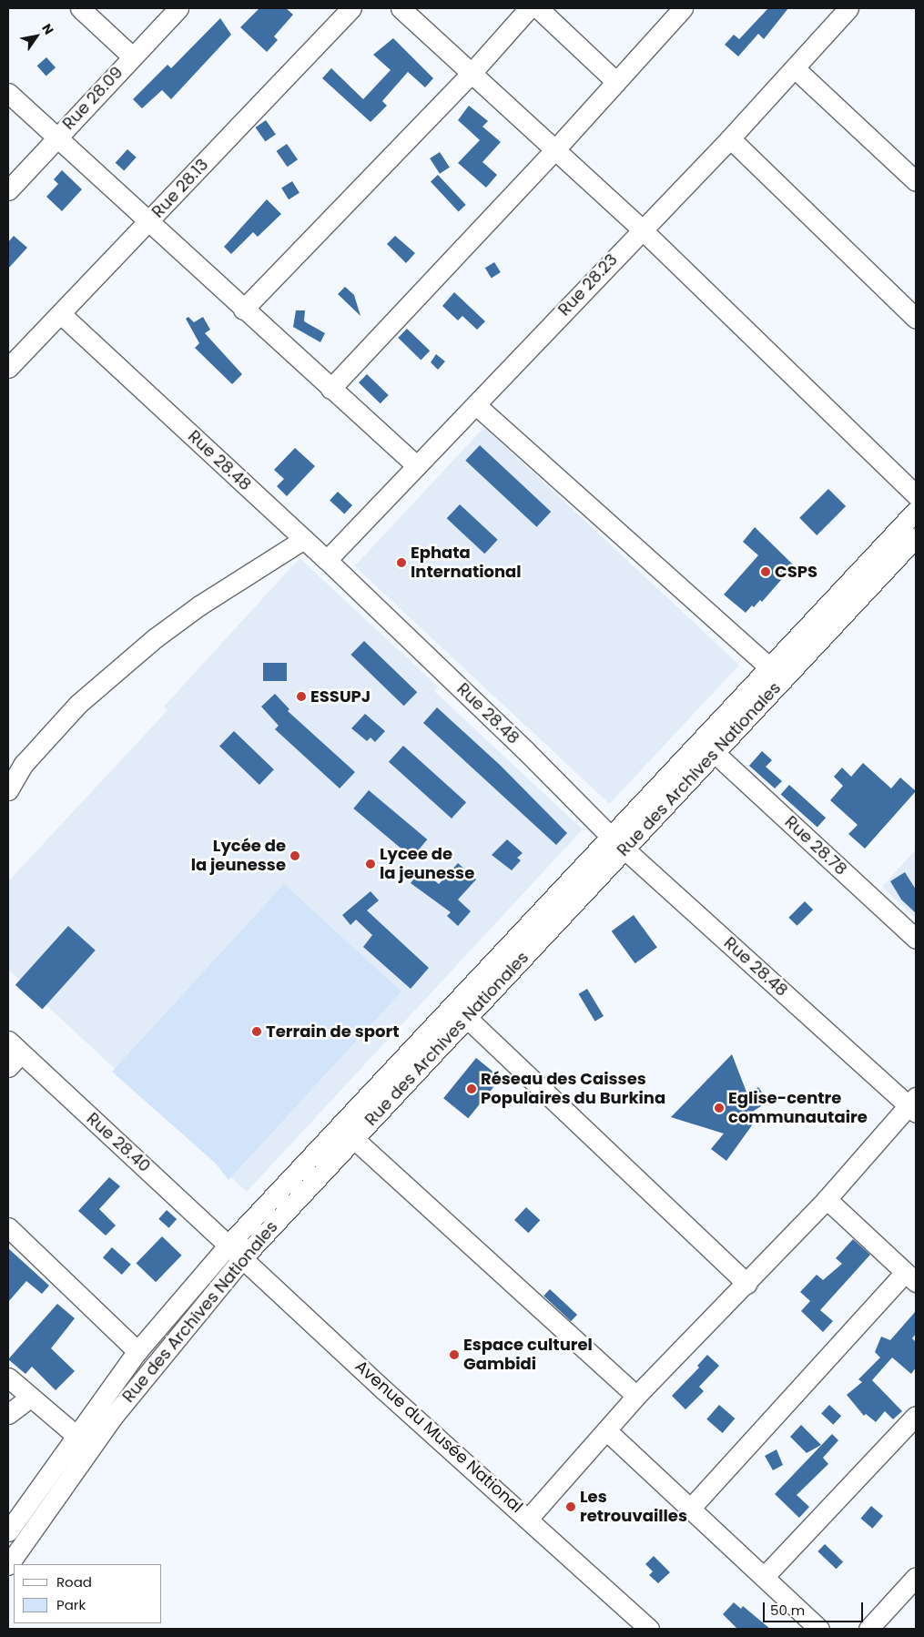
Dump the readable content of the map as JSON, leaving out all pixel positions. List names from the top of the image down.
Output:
{
  "streets": {
    "street": [
      "Rue 28.09",
      "Rue 28.13",
      "Rue 28.23",
      "Rue 28.48",
      "Rue des Archives Nationales",
      "Rue 28.78",
      "Rue 28.40",
      "Avenue du Musée National"
    ]
  },
  "crossings": [
    ["Rue 28.13", "Rue 28.48"],
    ["Rue 28.23", "Rue 28.48"],
    ["Rue 28.48", "Rue des Archives Nationales"],
    ["Rue des Archives Nationales", "Rue 28.78"],
    ["Rue des Archives Nationales", "Rue 28.40"],
    ["Rue des Archives Nationales", "Avenue du Musée National"],
    ["Rue 28.40", "Avenue du Musée National"]
  ],
  "places": [
    "Ephata International",
    "CSPS",
    "ESSUPJ",
    "Lycée de la jeunesse",
    "Lycee de la jeunesse",
    "Terrain de sport",
    "Réseau des Caisses Populaires du Burkina",
    "Eglise-centre communautaire",
    "Espace culturel Gambidi",
    "Les retrouvailles"
  ],
  "legend": ["Road", "Park"],
  "scale_bar": "50 m",
  "north": "top right"
}
